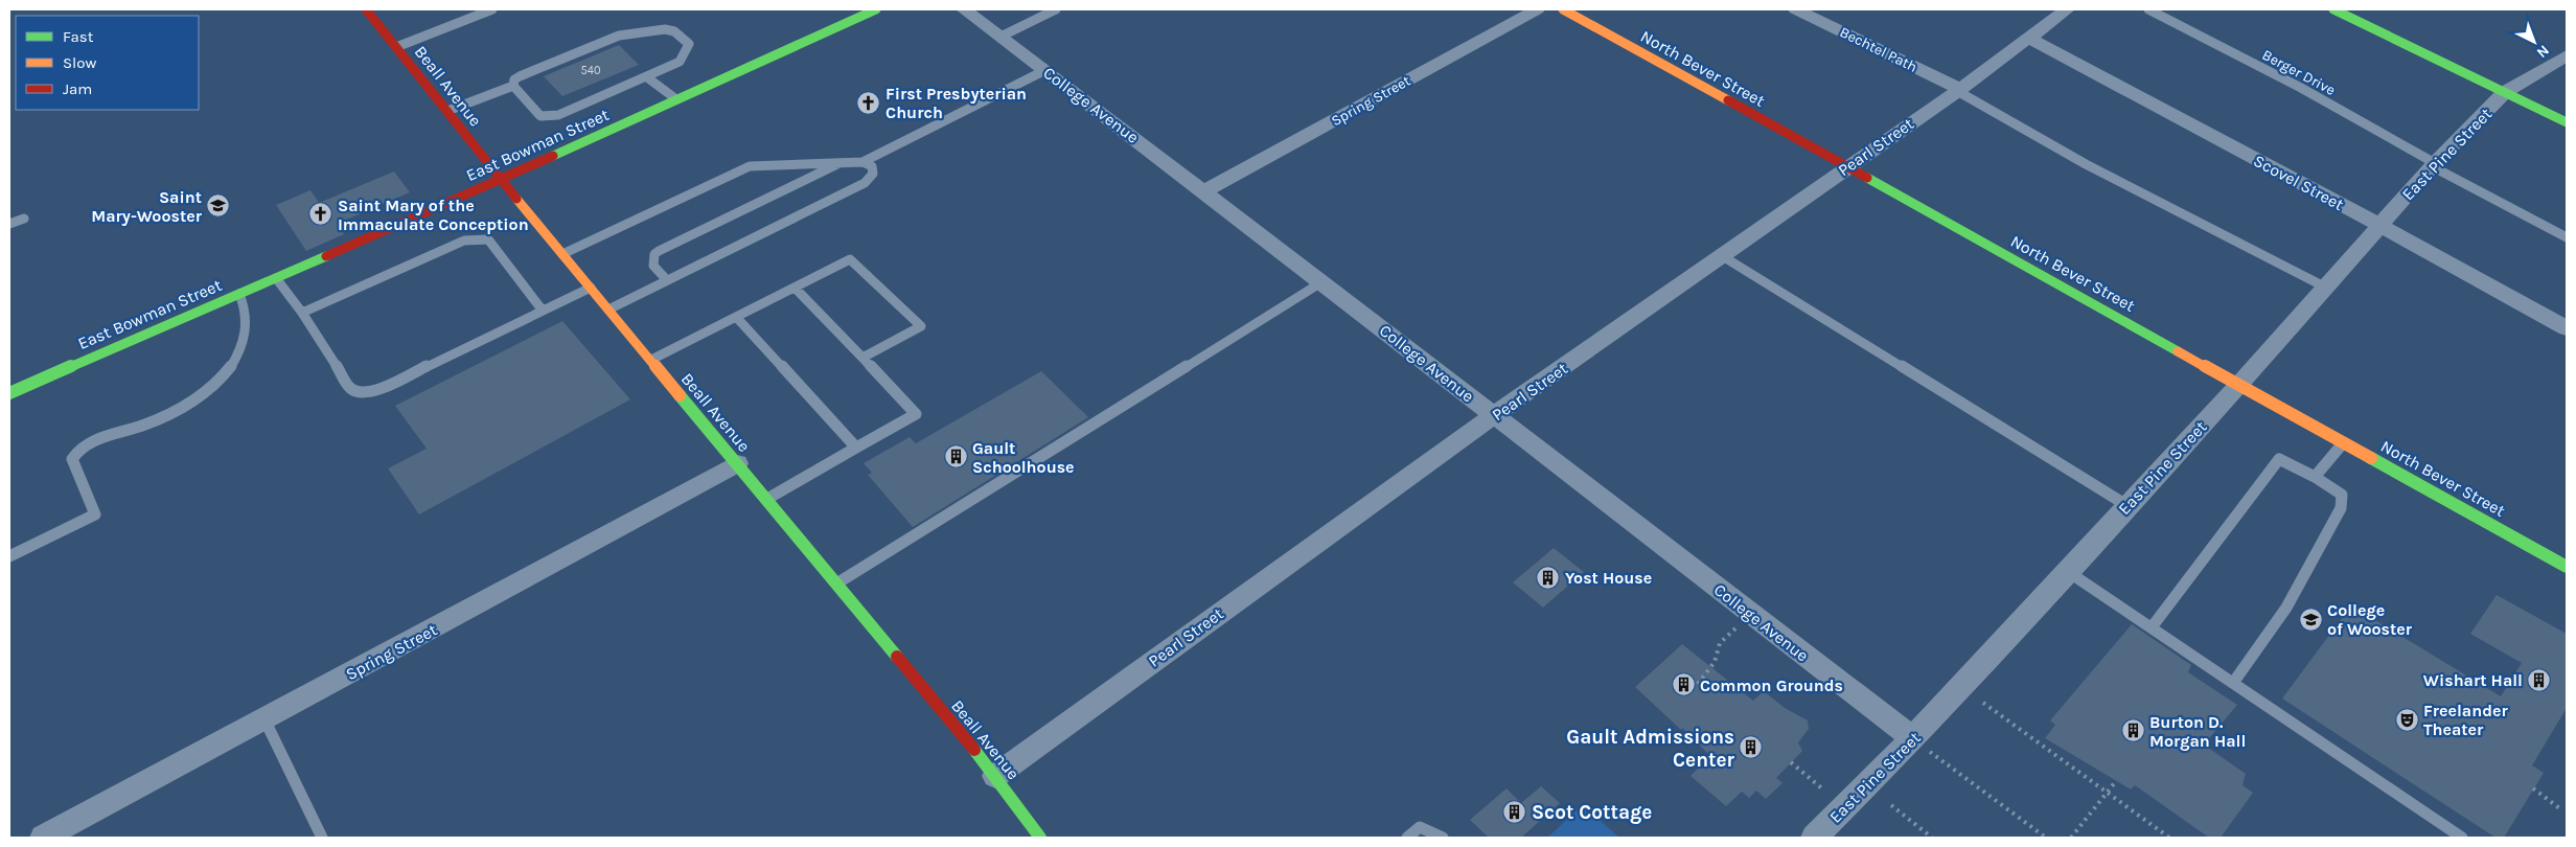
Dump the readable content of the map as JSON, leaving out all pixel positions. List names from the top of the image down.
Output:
{
  "streets": {
    "main road": ["North Bever Street", "Beall Avenue", "East Bowman Street"],
    "street": [
      "Bechtel Path",
      "Spring Street",
      "College Avenue",
      "Pearl Street",
      "East Pine Street",
      "Scovel Street"
    ],
    "lane": ["Berger Drive"]
  },
  "crossings": [
    ["Bechtel Path", "Pearl Street"],
    ["North Bever Street", "Pearl Street"],
    ["North Bever Street", "East Pine Street"],
    ["Berger Drive", "East Pine Street"],
    ["Beall Avenue", "Spring Street"],
    ["Beall Avenue", "East Bowman Street"],
    ["Beall Avenue", "Pearl Street"],
    ["Spring Street", "College Avenue"],
    ["College Avenue", "Pearl Street"],
    ["College Avenue", "East Pine Street"],
    ["Pearl Street", "Scovel Street"],
    ["East Pine Street", "Scovel Street"]
  ],
  "places": {
    "church": ["First Presbyterian Church", "Saint Mary of the Immaculate Conception"],
    "school or university": ["Saint Mary-Wooster", "College of Wooster"],
    "building": [
      "Gault Schoolhouse",
      "Yost House",
      "Wishart Hall",
      "Common Grounds",
      "Burton D. Morgan Hall",
      "Gault Admissions Center",
      "Scot Cottage"
    ],
    "theatre": ["Freelander Theater"]
  },
  "house_numbers": ["540"],
  "legend": ["Fast", "Slow", "Jam"],
  "north": "bottom right"
}
